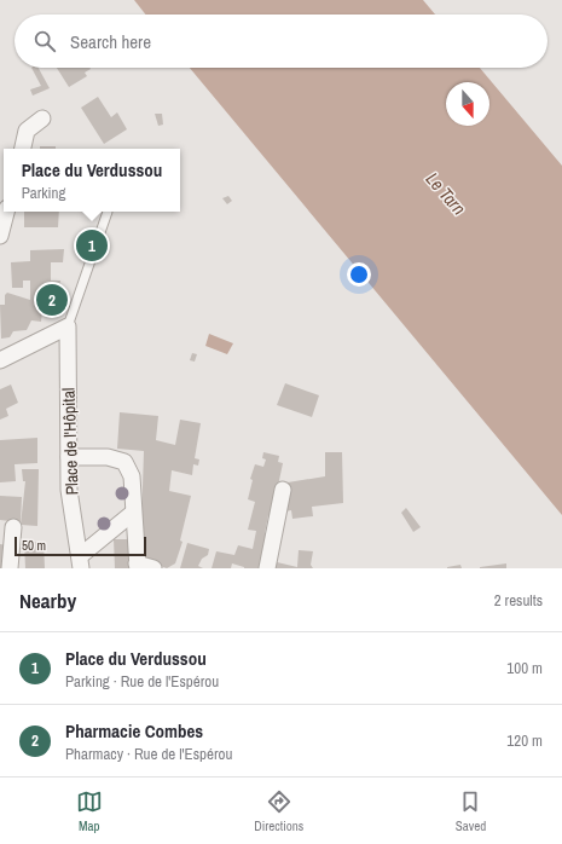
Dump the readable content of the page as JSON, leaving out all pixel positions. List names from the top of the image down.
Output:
{
  "streets": {
    "street": ["Place de l'Hôpital"]
  },
  "water": ["Le Tarn"],
  "scale_bar": "50 m",
  "north": "bottom",
  "page": {
    "search": "Search here",
    "popup": ["Place du Verdussou", "Parking"],
    "pins": ["1", "2"],
    "scale": "50 m",
    "heading": ["Nearby", "2 results"],
    "list": [
      {
        "mark": "1",
        "name": "Place du Verdussou",
        "note": "Parking · Rue de l'Espérou",
        "value": "100 m"
      },
      {
        "mark": "2",
        "name": "Pharmacie Combes",
        "note": "Pharmacy · Rue de l'Espérou",
        "value": "120 m"
      }
    ],
    "nav": ["Map", "Directions", "Saved"]
  }
}
